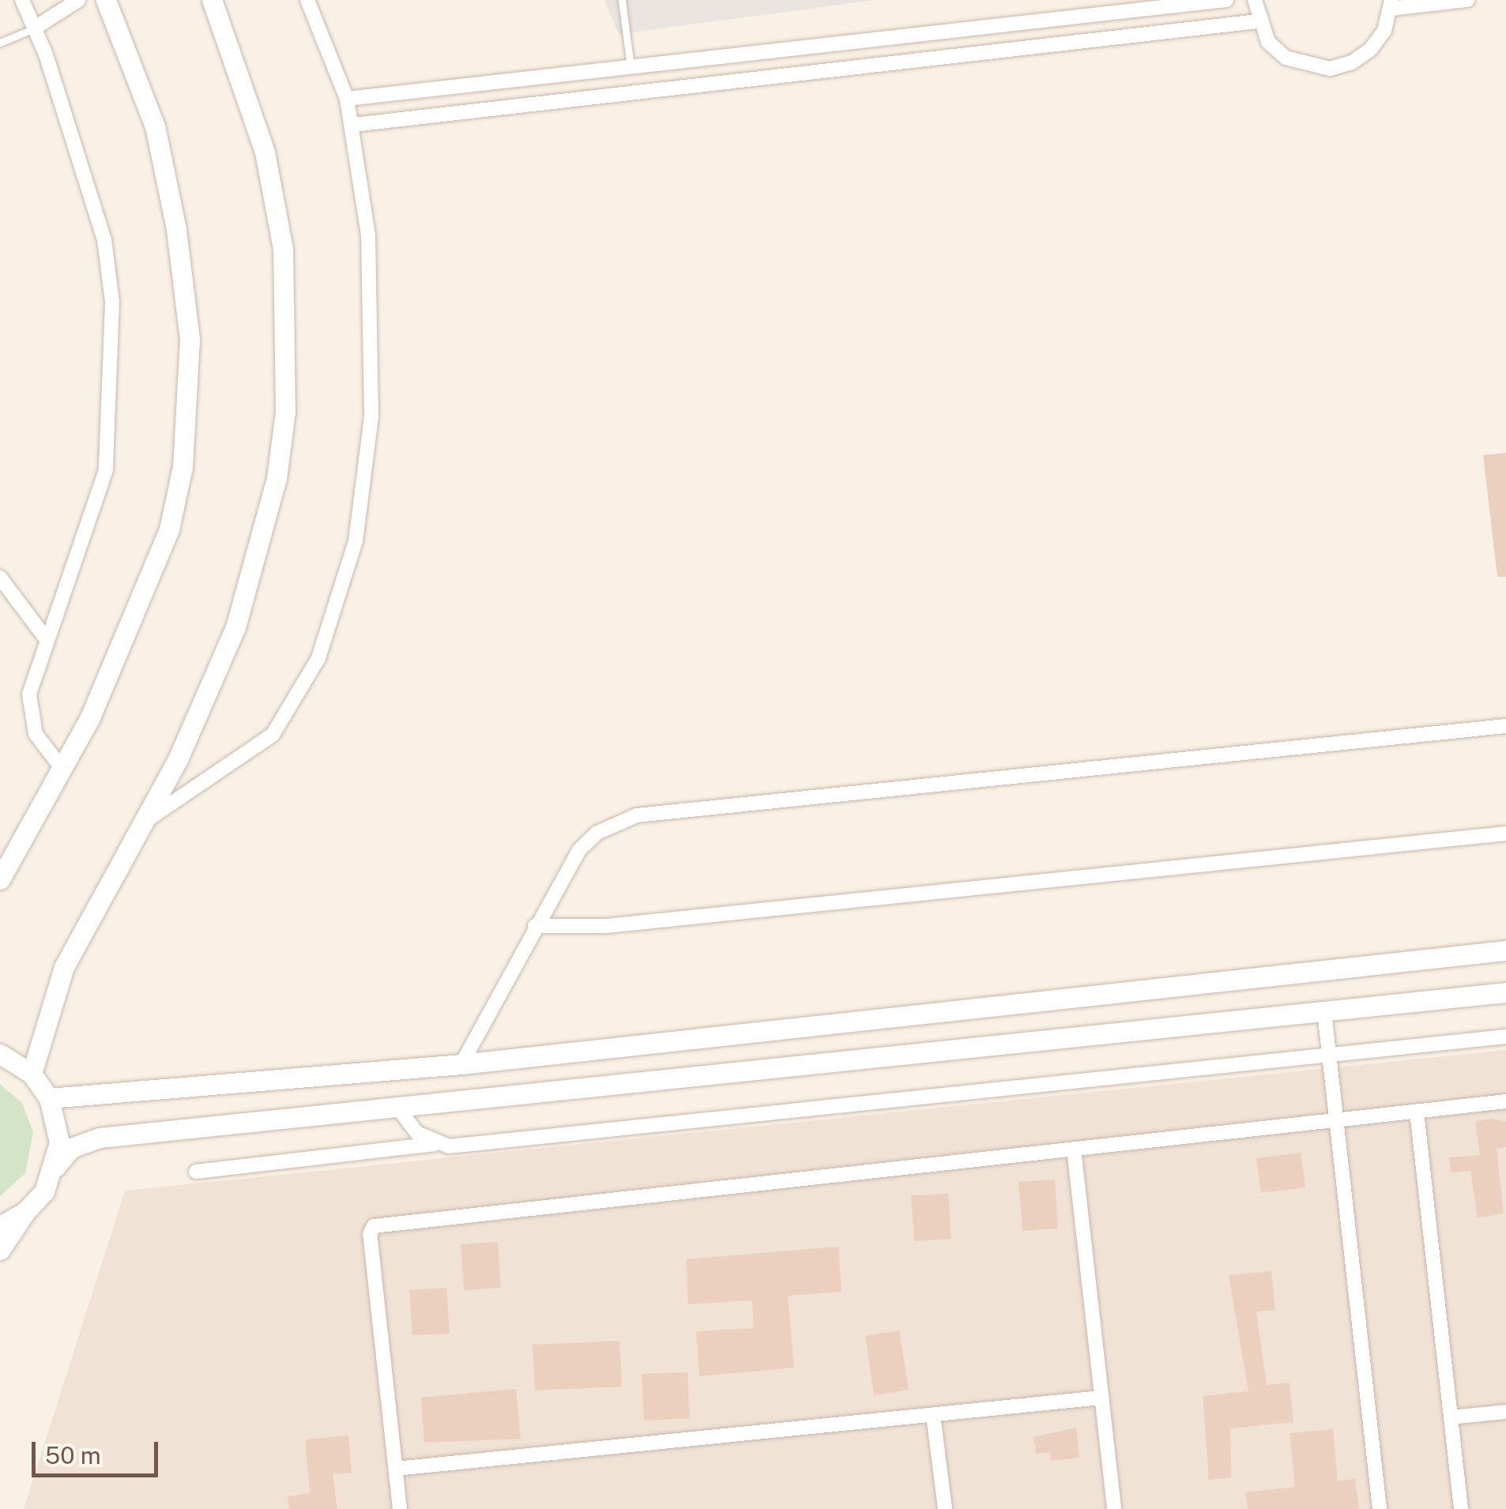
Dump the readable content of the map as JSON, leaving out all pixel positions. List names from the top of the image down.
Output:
{
  "scale_bar": "50 m"
}
